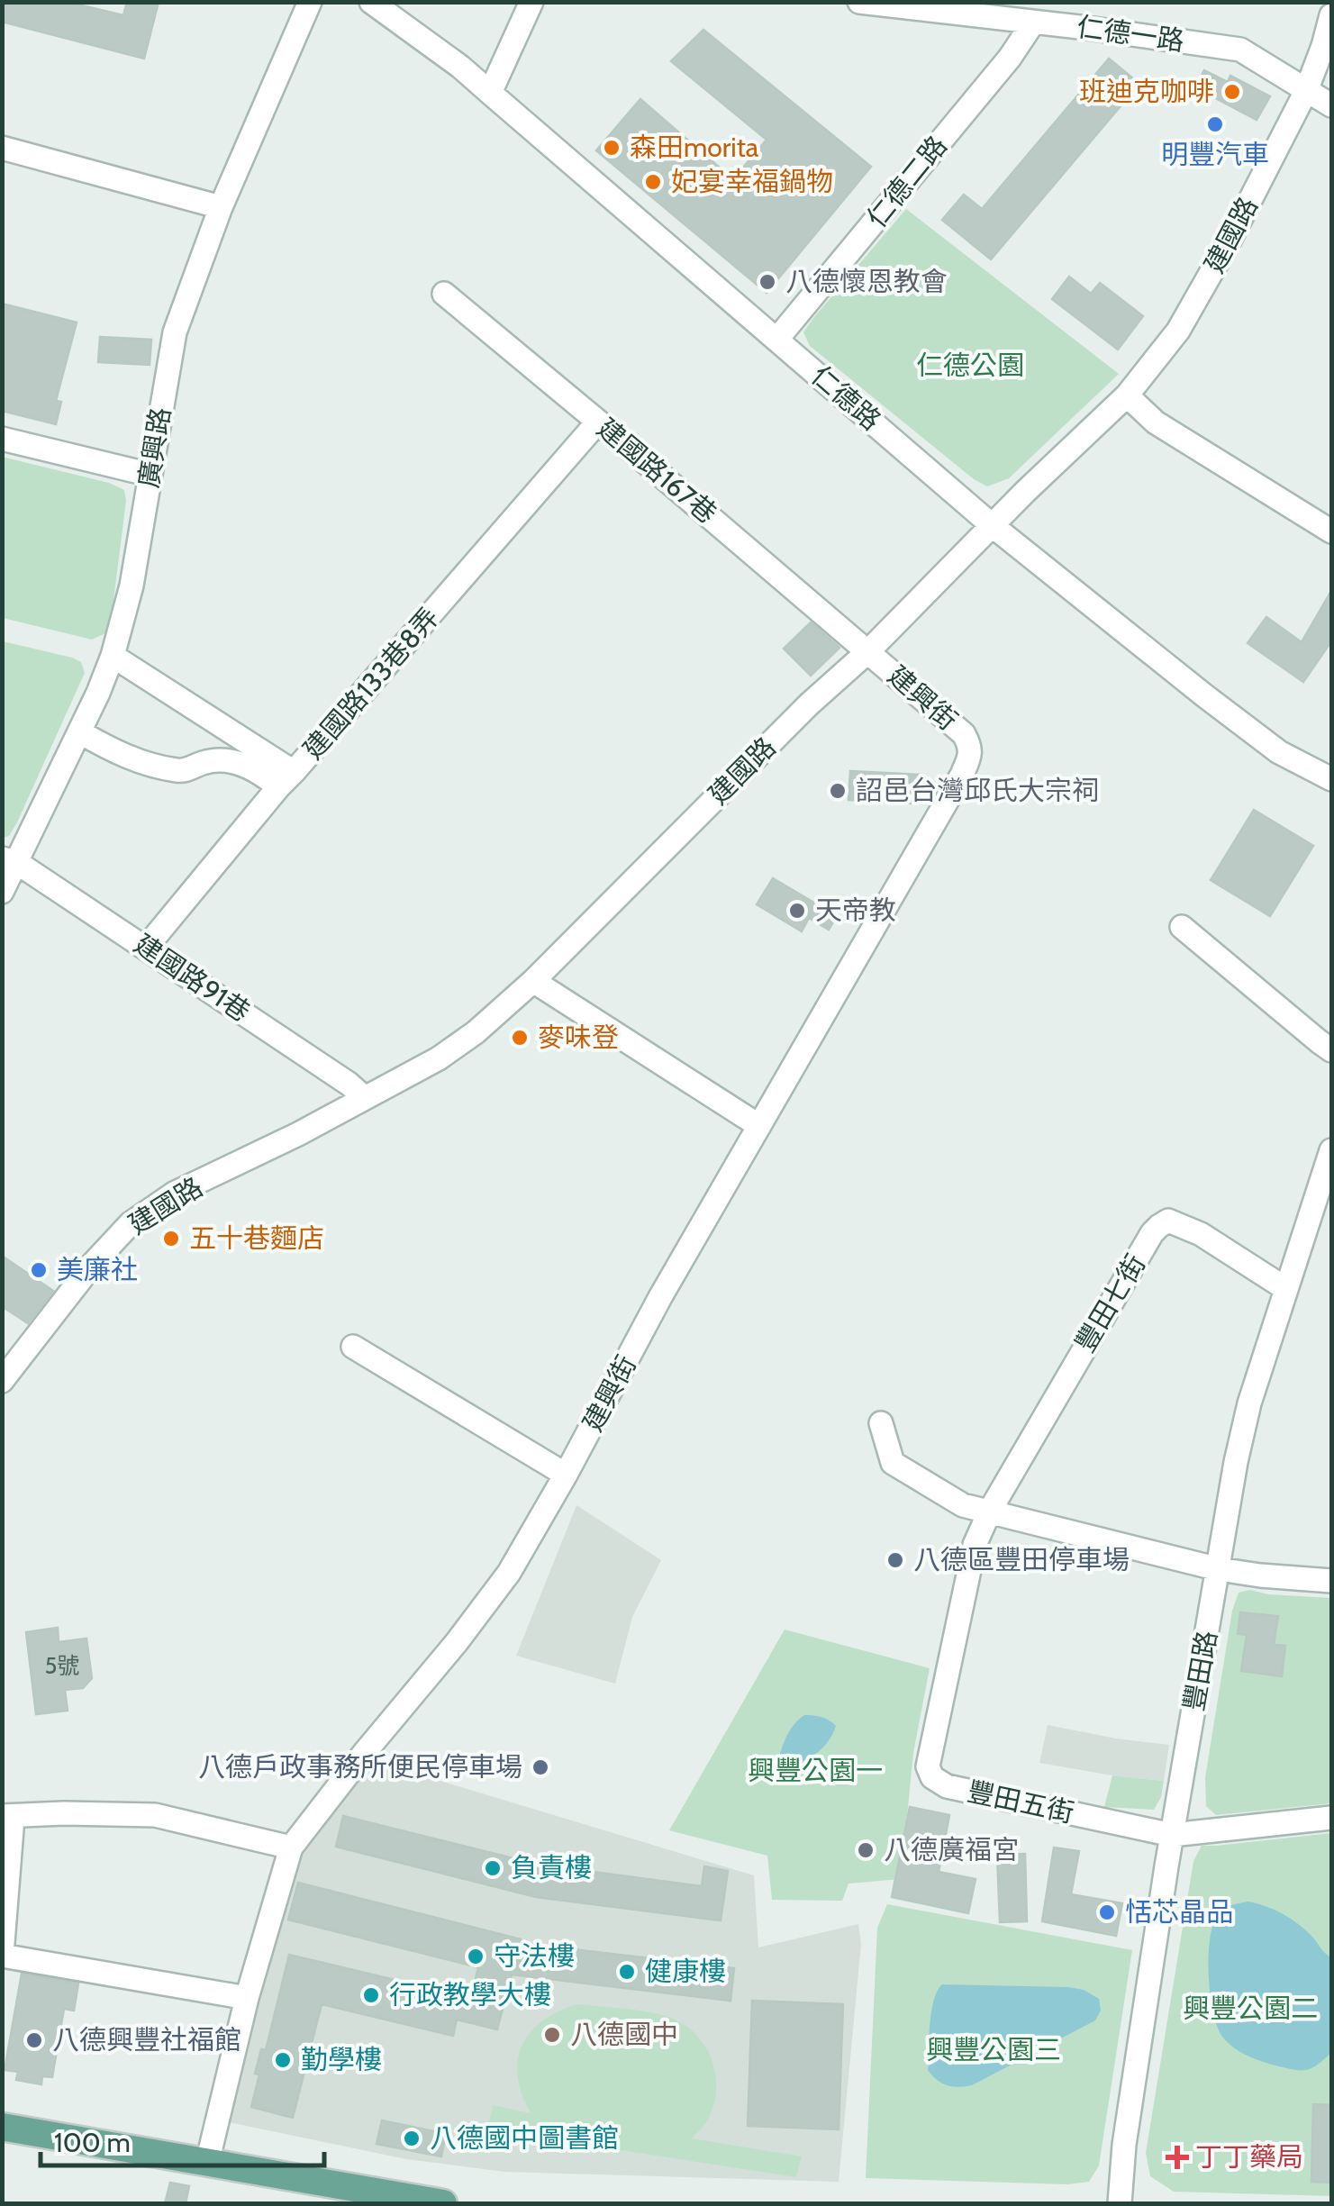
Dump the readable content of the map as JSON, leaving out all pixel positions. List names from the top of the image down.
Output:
{
  "streets": {
    "street": [
      "仁德一路",
      "仁德二路",
      "建國路",
      "仁德路",
      "廣興路",
      "建國路167巷",
      "建國路133巷8弄",
      "建興街",
      "建國路91巷",
      "豐田七街",
      "豐田路",
      "豐田五街"
    ]
  },
  "crossings": [
    ["仁德一路", "仁德二路"],
    ["仁德一路", "建國路"],
    ["仁德二路", "仁德路"],
    ["建國路", "仁德路"],
    ["建國路", "建國路167巷"],
    ["建國路", "建興街"],
    ["建國路", "建國路91巷"],
    ["廣興路", "建國路91巷"],
    ["建國路167巷", "建國路133巷8弄"],
    ["建國路167巷", "建興街"],
    ["建國路133巷8弄", "建國路91巷"],
    ["豐田七街", "豐田路"],
    ["豐田七街", "豐田五街"],
    ["豐田路", "豐田五街"]
  ],
  "parks": [
    "仁德公園",
    "興豐公園一",
    "興豐公園二",
    "興豐公園三"
  ],
  "places": {
    "other": [
      "班迪克咖啡",
      "明豐汽車",
      "森田morita",
      "妃宴幸福鍋物",
      "八德懷恩教會",
      "詔邑台灣邱氏大宗祠",
      "天帝教",
      "麥味登",
      "五十巷麵店",
      "美廉社",
      "八德區豐田停車場",
      "八德戶政事務所便民停車場",
      "八德廣福宮",
      "負責樓",
      "恬芯晶品",
      "守法樓",
      "健康樓",
      "行政教學大樓",
      "八德國中",
      "八德興豐社福館",
      "勤學樓",
      "八德國中圖書館"
    ],
    "health": ["丁丁藥局"]
  },
  "house_numbers": ["5號"],
  "scale_bar": "100 m"
}
